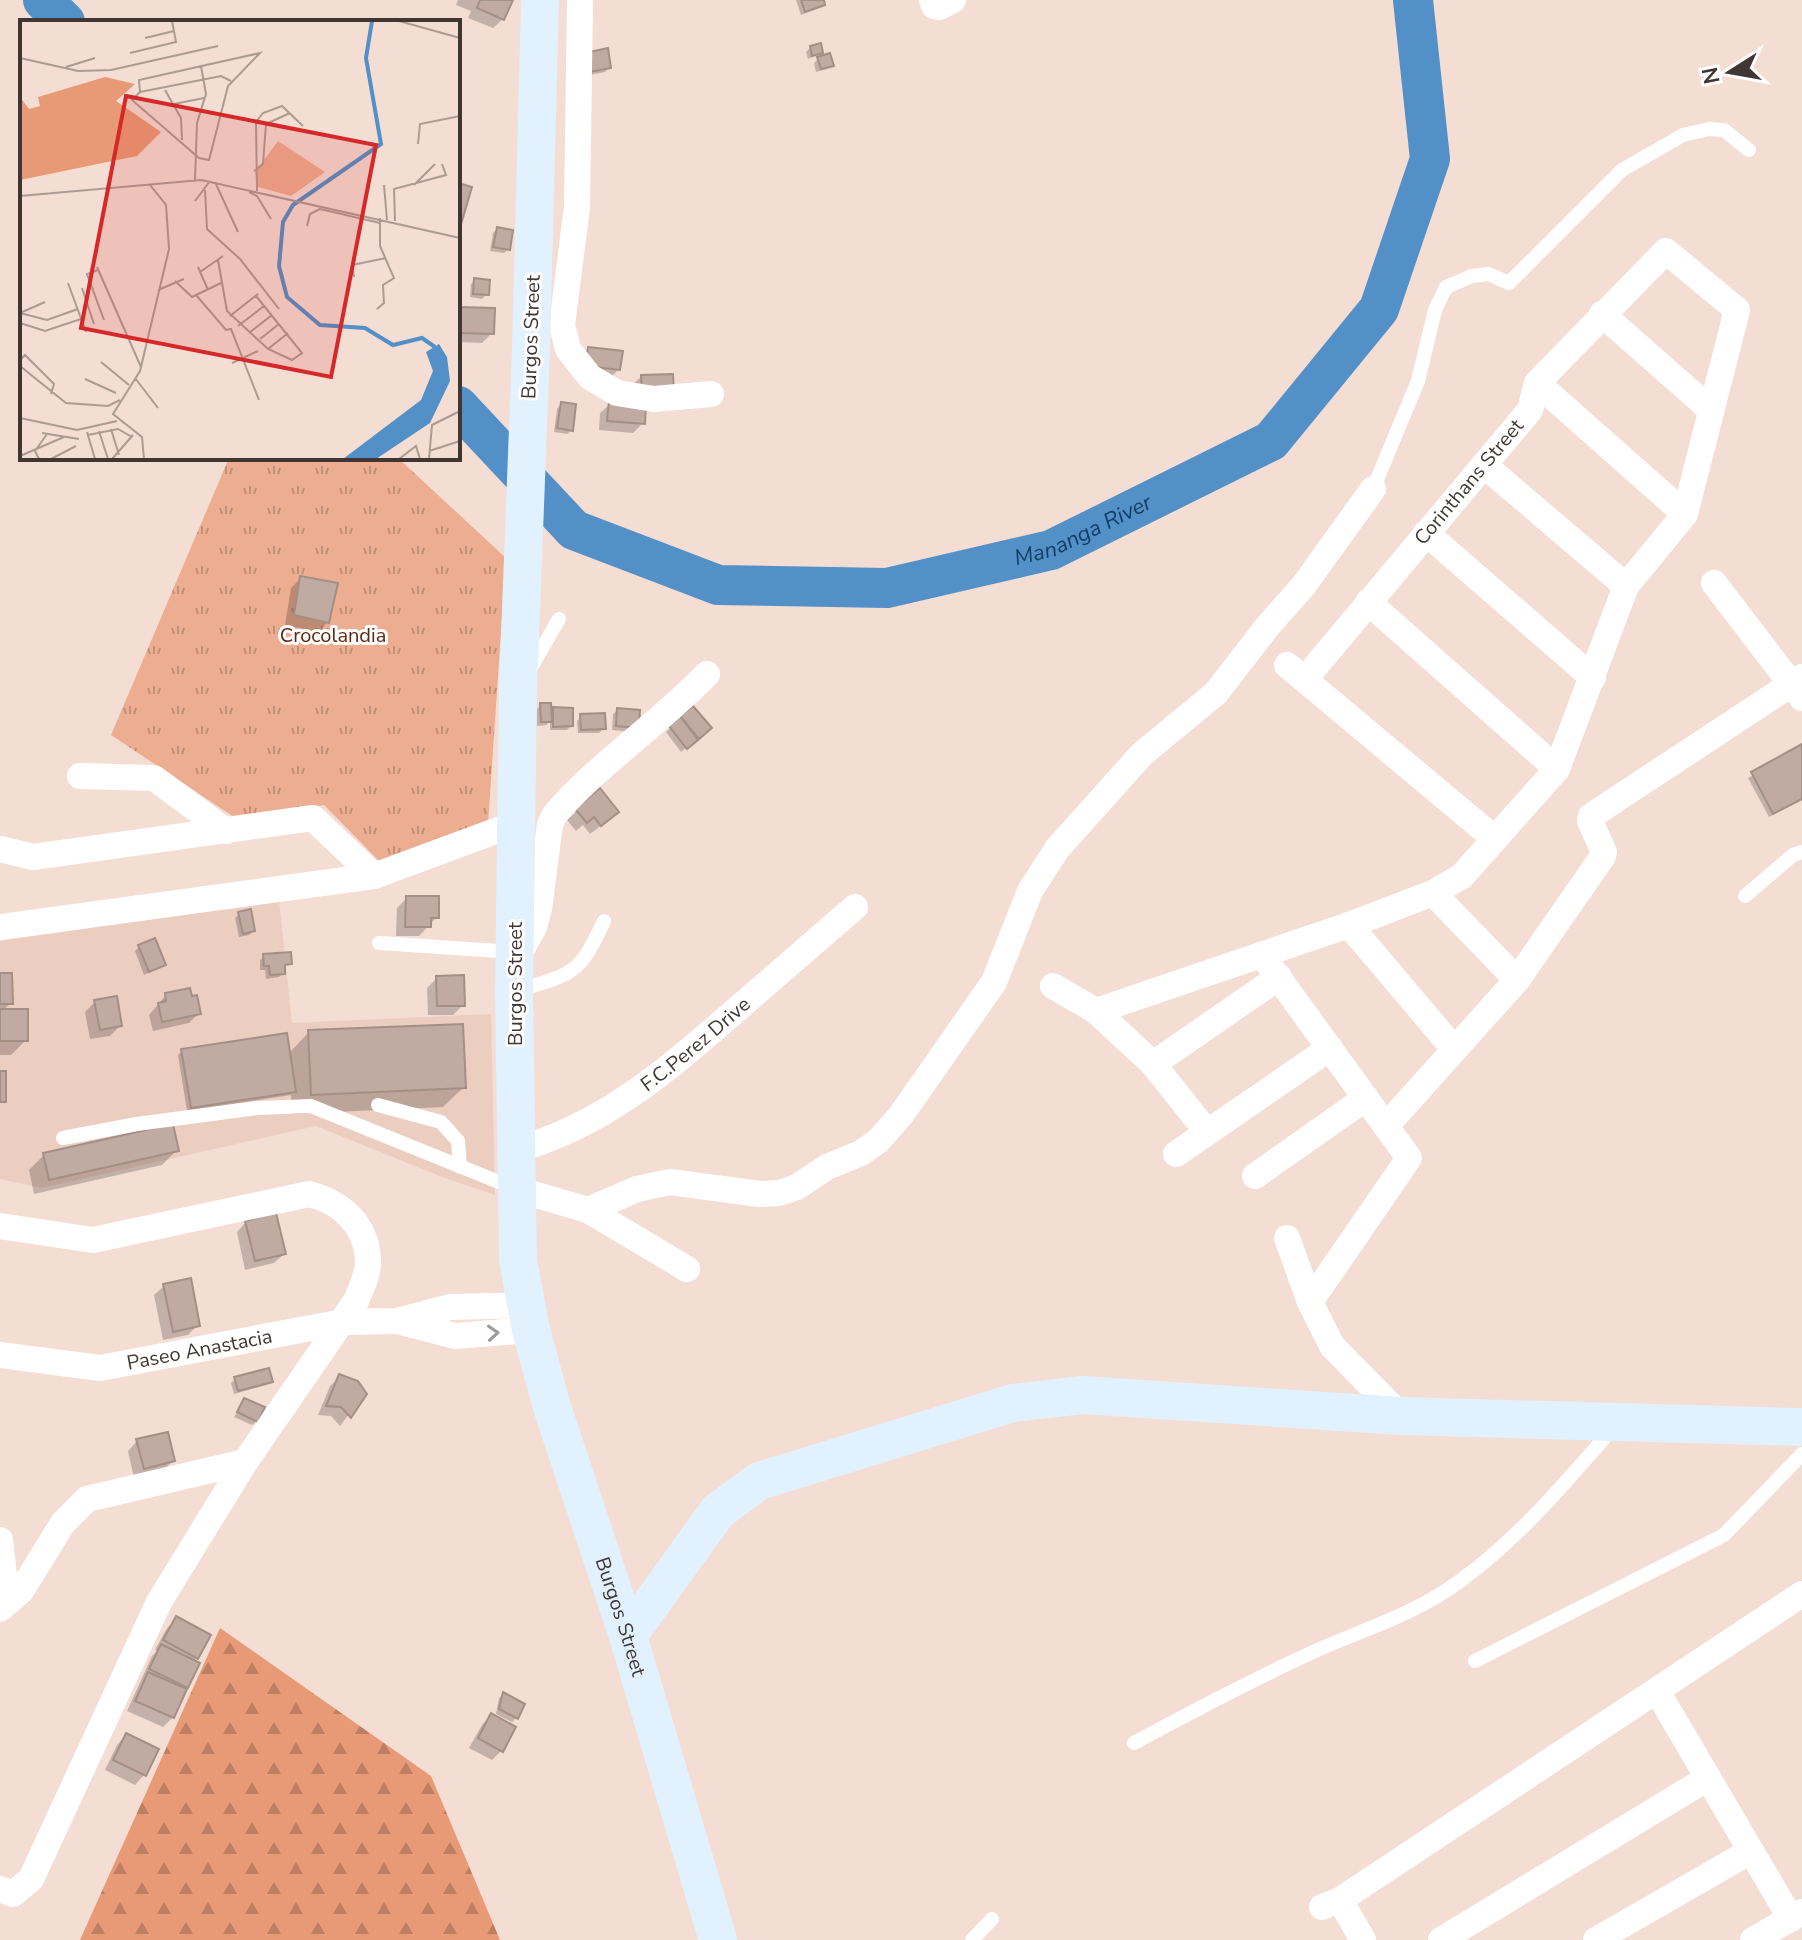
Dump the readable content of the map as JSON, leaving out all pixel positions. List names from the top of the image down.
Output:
{
  "streets": {
    "street": [
      "Burgos Street",
      "Corinthans Street",
      "F.C.Perez Drive",
      "Paseo Anastacia"
    ]
  },
  "crossings": [
    ["Burgos Street", "F.C.Perez Drive"],
    ["Burgos Street", "Paseo Anastacia"]
  ],
  "water": ["Mananga River"],
  "parks": ["Crocolandia"],
  "north": "left"
}
